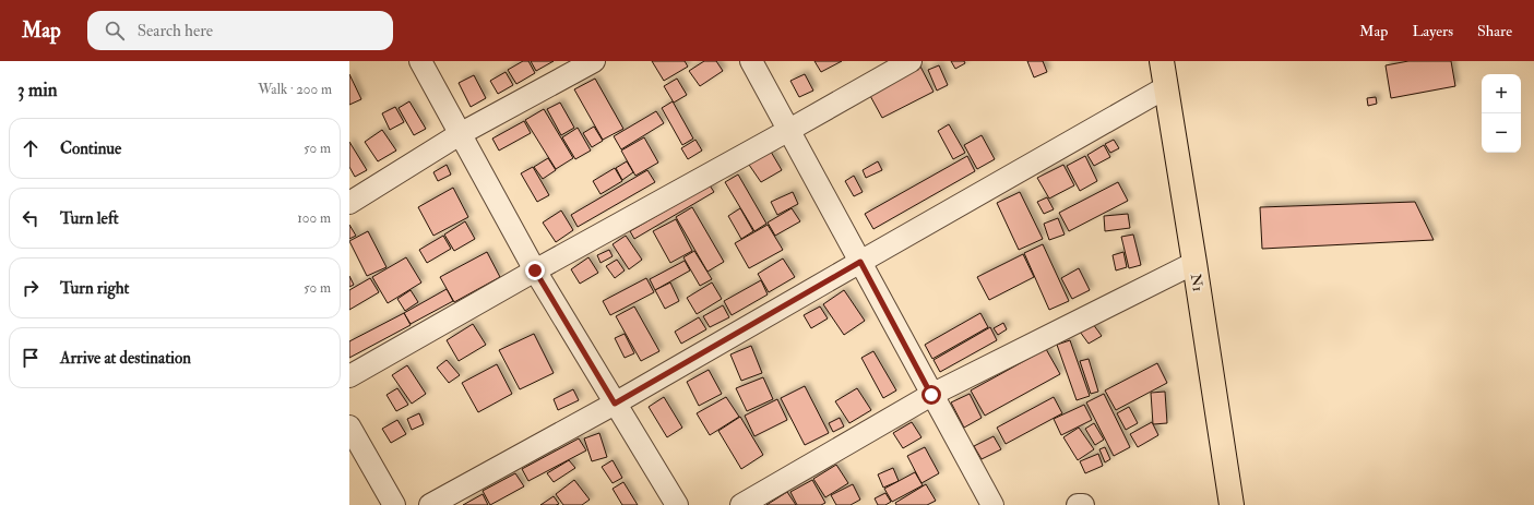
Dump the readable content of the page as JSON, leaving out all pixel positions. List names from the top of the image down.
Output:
{
  "streets": {
    "highway": ["N1"]
  },
  "page": {
    "header": "Map",
    "search": "Search here",
    "nav": ["Map", "Layers", "Share"],
    "heading": ["3 min", "Walk · 200 m"],
    "map_buttons": ["+", "−"],
    "list": [
      ["Continue", "50 m"],
      ["Turn left", "100 m"],
      ["Turn right", "50 m"],
      "Arrive at destination"
    ]
  }
}
